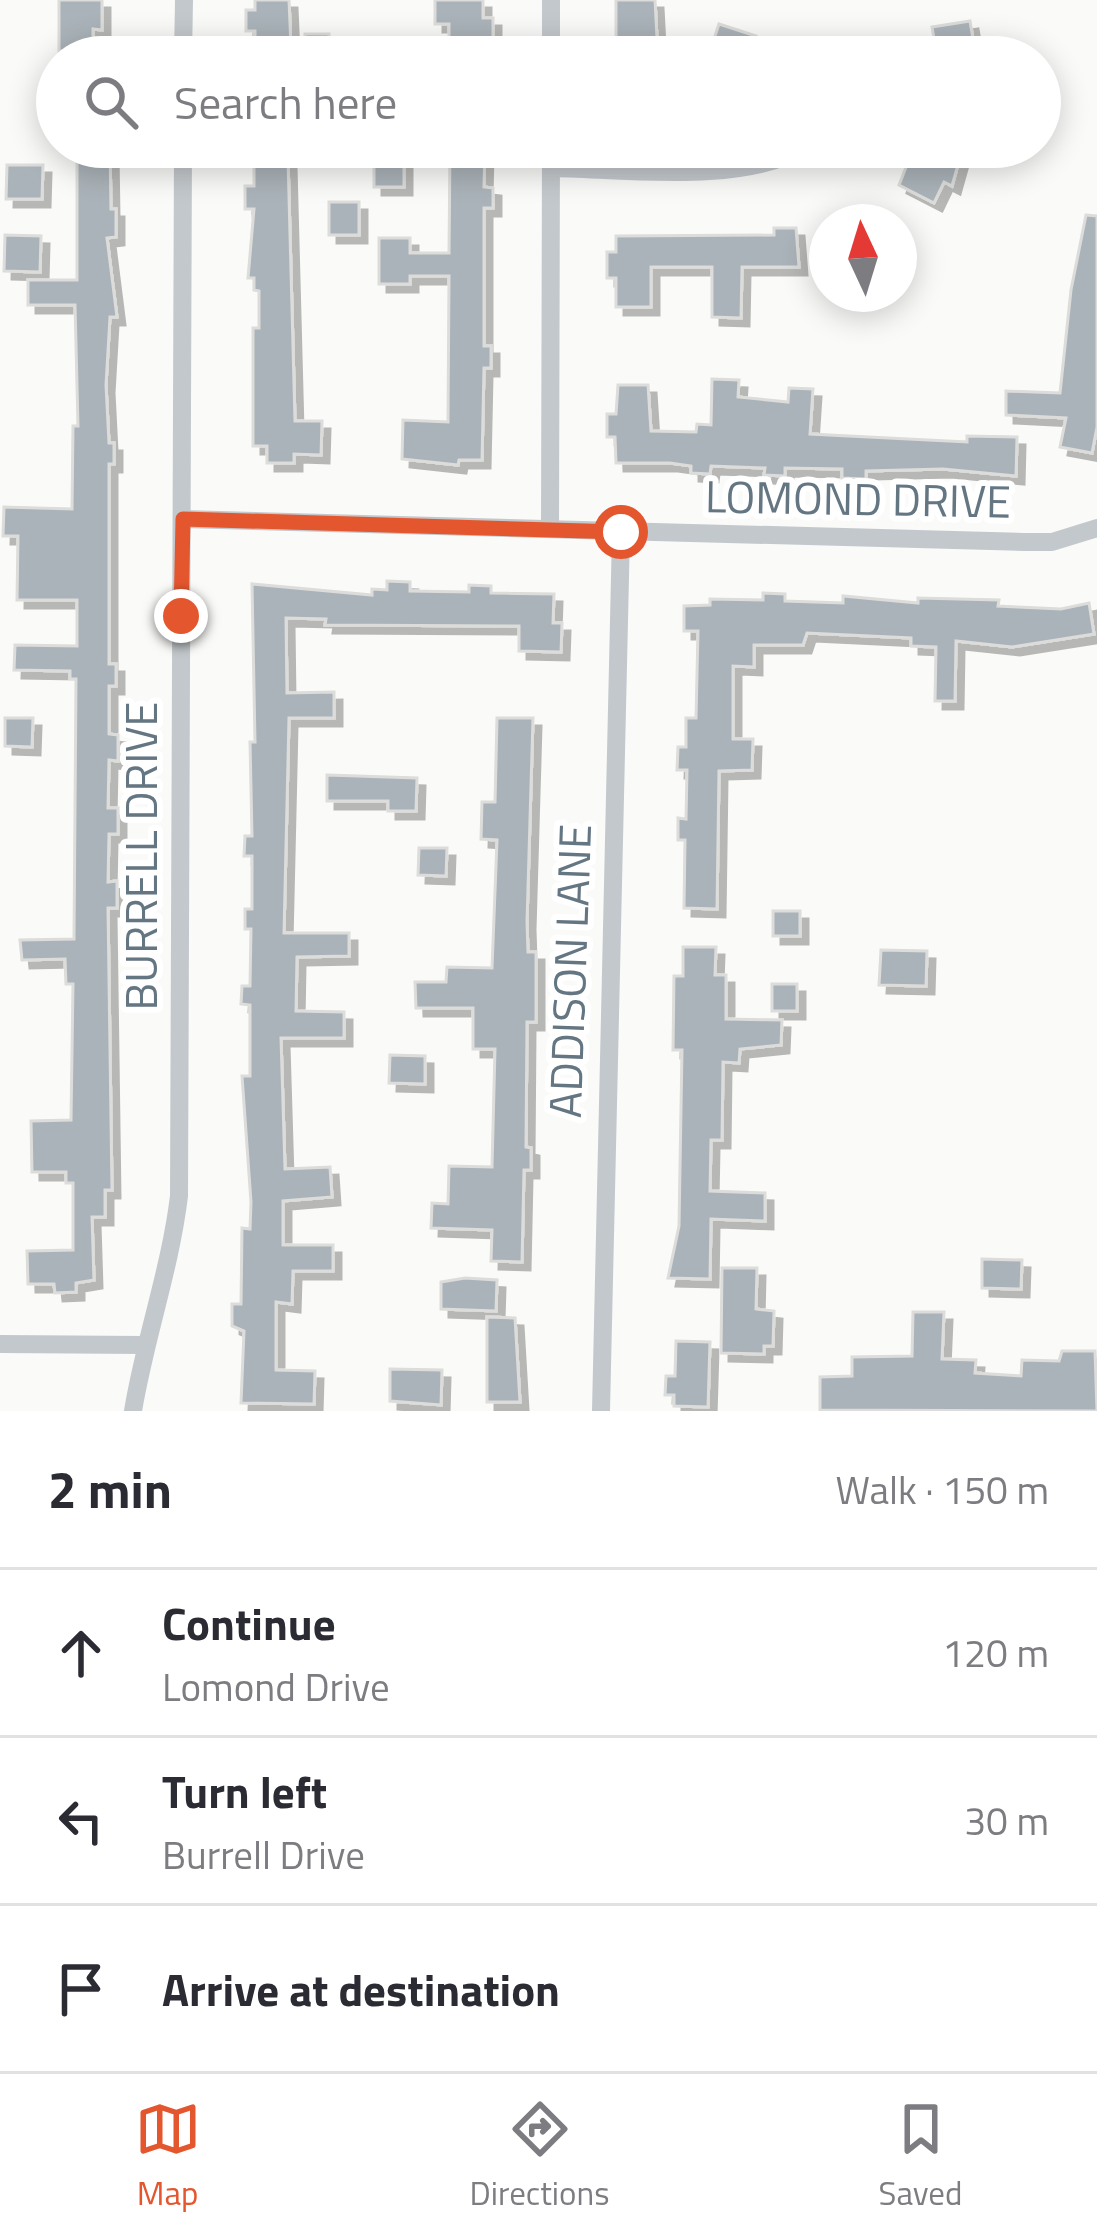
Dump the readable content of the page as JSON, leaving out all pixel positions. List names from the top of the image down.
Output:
{
  "streets": {
    "street": ["LOMOND DRIVE", "BURRELL DRIVE", "ADDISON LANE"]
  },
  "crossings": [
    ["LOMOND DRIVE", "BURRELL DRIVE"],
    ["LOMOND DRIVE", "ADDISON LANE"]
  ],
  "north": "top",
  "page": {
    "search": "Search here",
    "heading": ["2 min", "Walk · 150 m"],
    "list": [
      ["Continue", "Lomond Drive", "120 m"],
      ["Turn left", "Burrell Drive", "30 m"],
      "Arrive at destination"
    ],
    "nav": ["Map", "Directions", "Saved"]
  }
}
